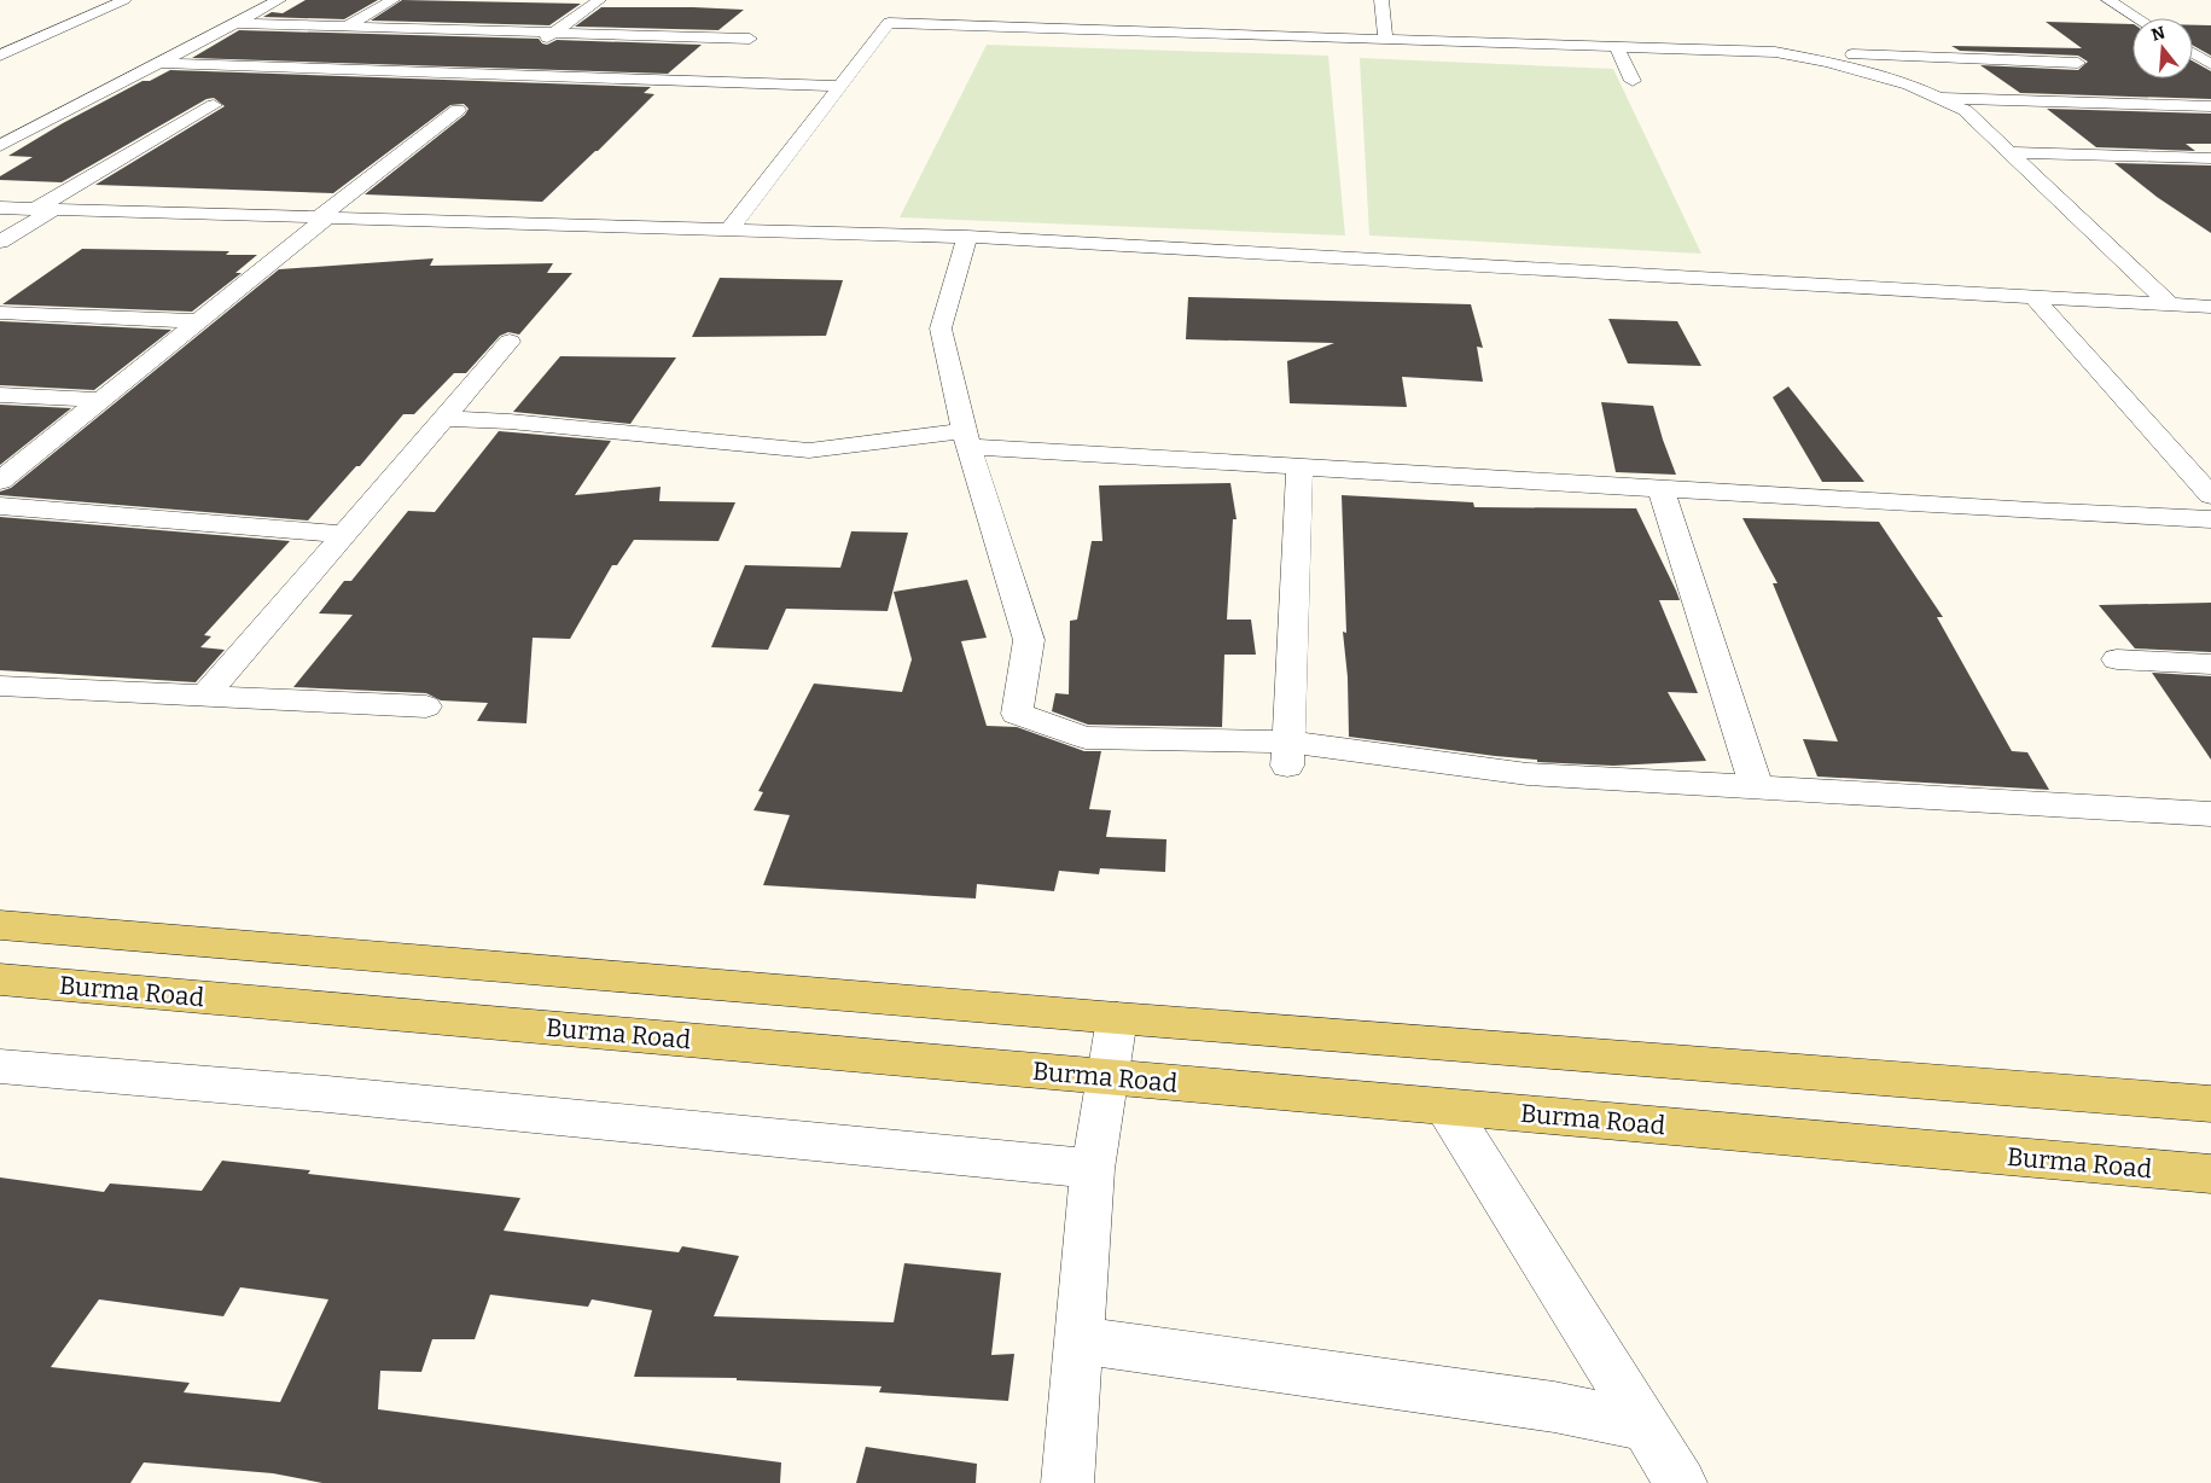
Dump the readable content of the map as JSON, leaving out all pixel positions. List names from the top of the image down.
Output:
{
  "streets": {
    "main road": ["Burma Road"]
  },
  "north": "top"
}
